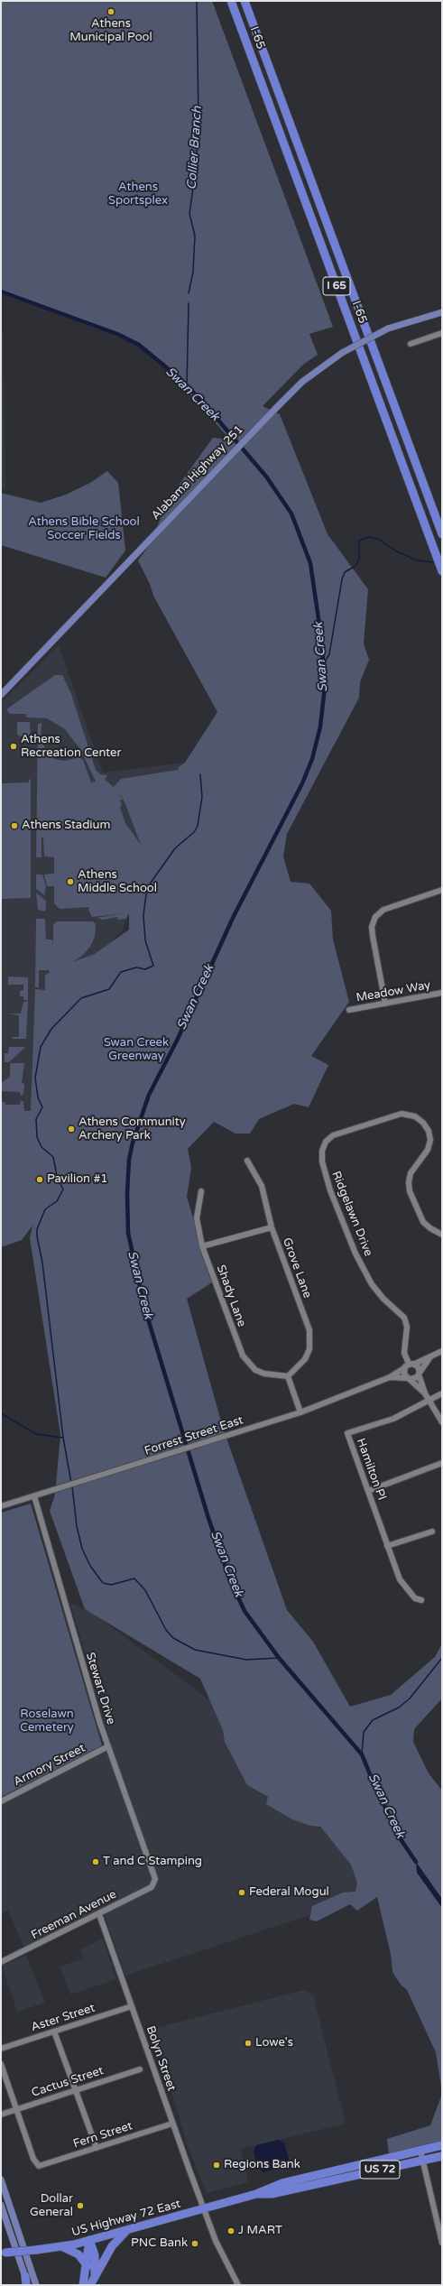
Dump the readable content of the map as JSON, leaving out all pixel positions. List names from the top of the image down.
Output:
{
  "streets": {
    "highway": [
      "I-65",
      "I 65",
      "US 72",
      "US Highway 72 East"
    ],
    "main road": ["Alabama Highway 251"],
    "street": [
      "Meadow Way",
      "Ridgelawn Drive",
      "Grove Lane",
      "Shady Lane",
      "Forrest Street East",
      "Hamilton Pl",
      "Stewart Drive",
      "Armory Street",
      "Freeman Avenue",
      "Aster Street",
      "Bolyn Street",
      "Cactus Street",
      "Fern Street"
    ]
  },
  "crossings": [
    ["Ridgelawn Drive", "Forrest Street East"],
    ["Grove Lane", "Shady Lane"],
    ["Forrest Street East", "Stewart Drive"],
    ["Stewart Drive", "Armory Street"],
    ["Stewart Drive", "Freeman Avenue"],
    ["Freeman Avenue", "Bolyn Street"],
    ["Aster Street", "Bolyn Street"],
    ["Bolyn Street", "Fern Street"],
    ["Bolyn Street", "US Highway 72 East"],
    ["Cactus Street", "Fern Street"]
  ],
  "water": ["Collier Branch", "Swan Creek"],
  "parks": [
    "Athens Sportsplex",
    "Athens Bible School Soccer Fields",
    "Swan Creek Greenway",
    "Roselawn Cemetery"
  ],
  "places": [
    "Athens Municipal Pool",
    "Athens Recreation Center",
    "Athens Stadium",
    "Athens Middle School",
    "Athens Community Archery Park",
    "Pavilion #1",
    "T and C Stamping",
    "Federal Mogul",
    "Lowe's",
    "Regions Bank",
    "Dollar General",
    "J MART",
    "PNC Bank"
  ]
}
